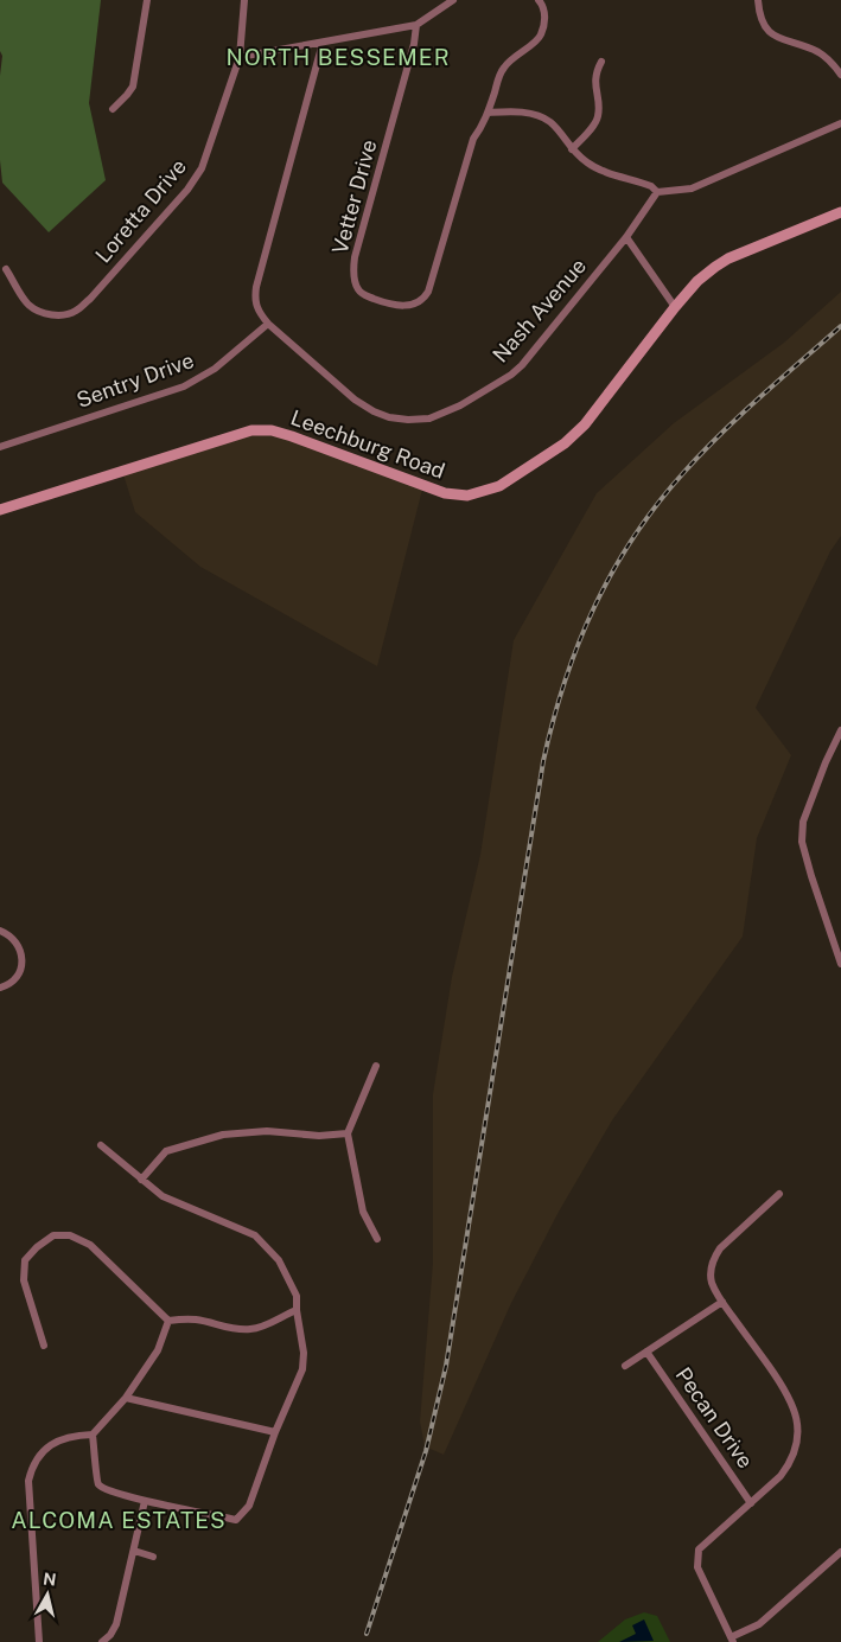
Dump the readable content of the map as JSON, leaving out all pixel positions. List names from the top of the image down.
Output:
{
  "streets": {
    "street": [
      "Vetter Drive",
      "Loretta Drive",
      "Nash Avenue",
      "Sentry Drive",
      "Leechburg Road",
      "Pecan Drive"
    ]
  },
  "crossings": [
    ["Nash Avenue", "Sentry Drive"]
  ],
  "districts": ["NORTH BESSEMER", "ALCOMA ESTATES"],
  "north": "top"
}
